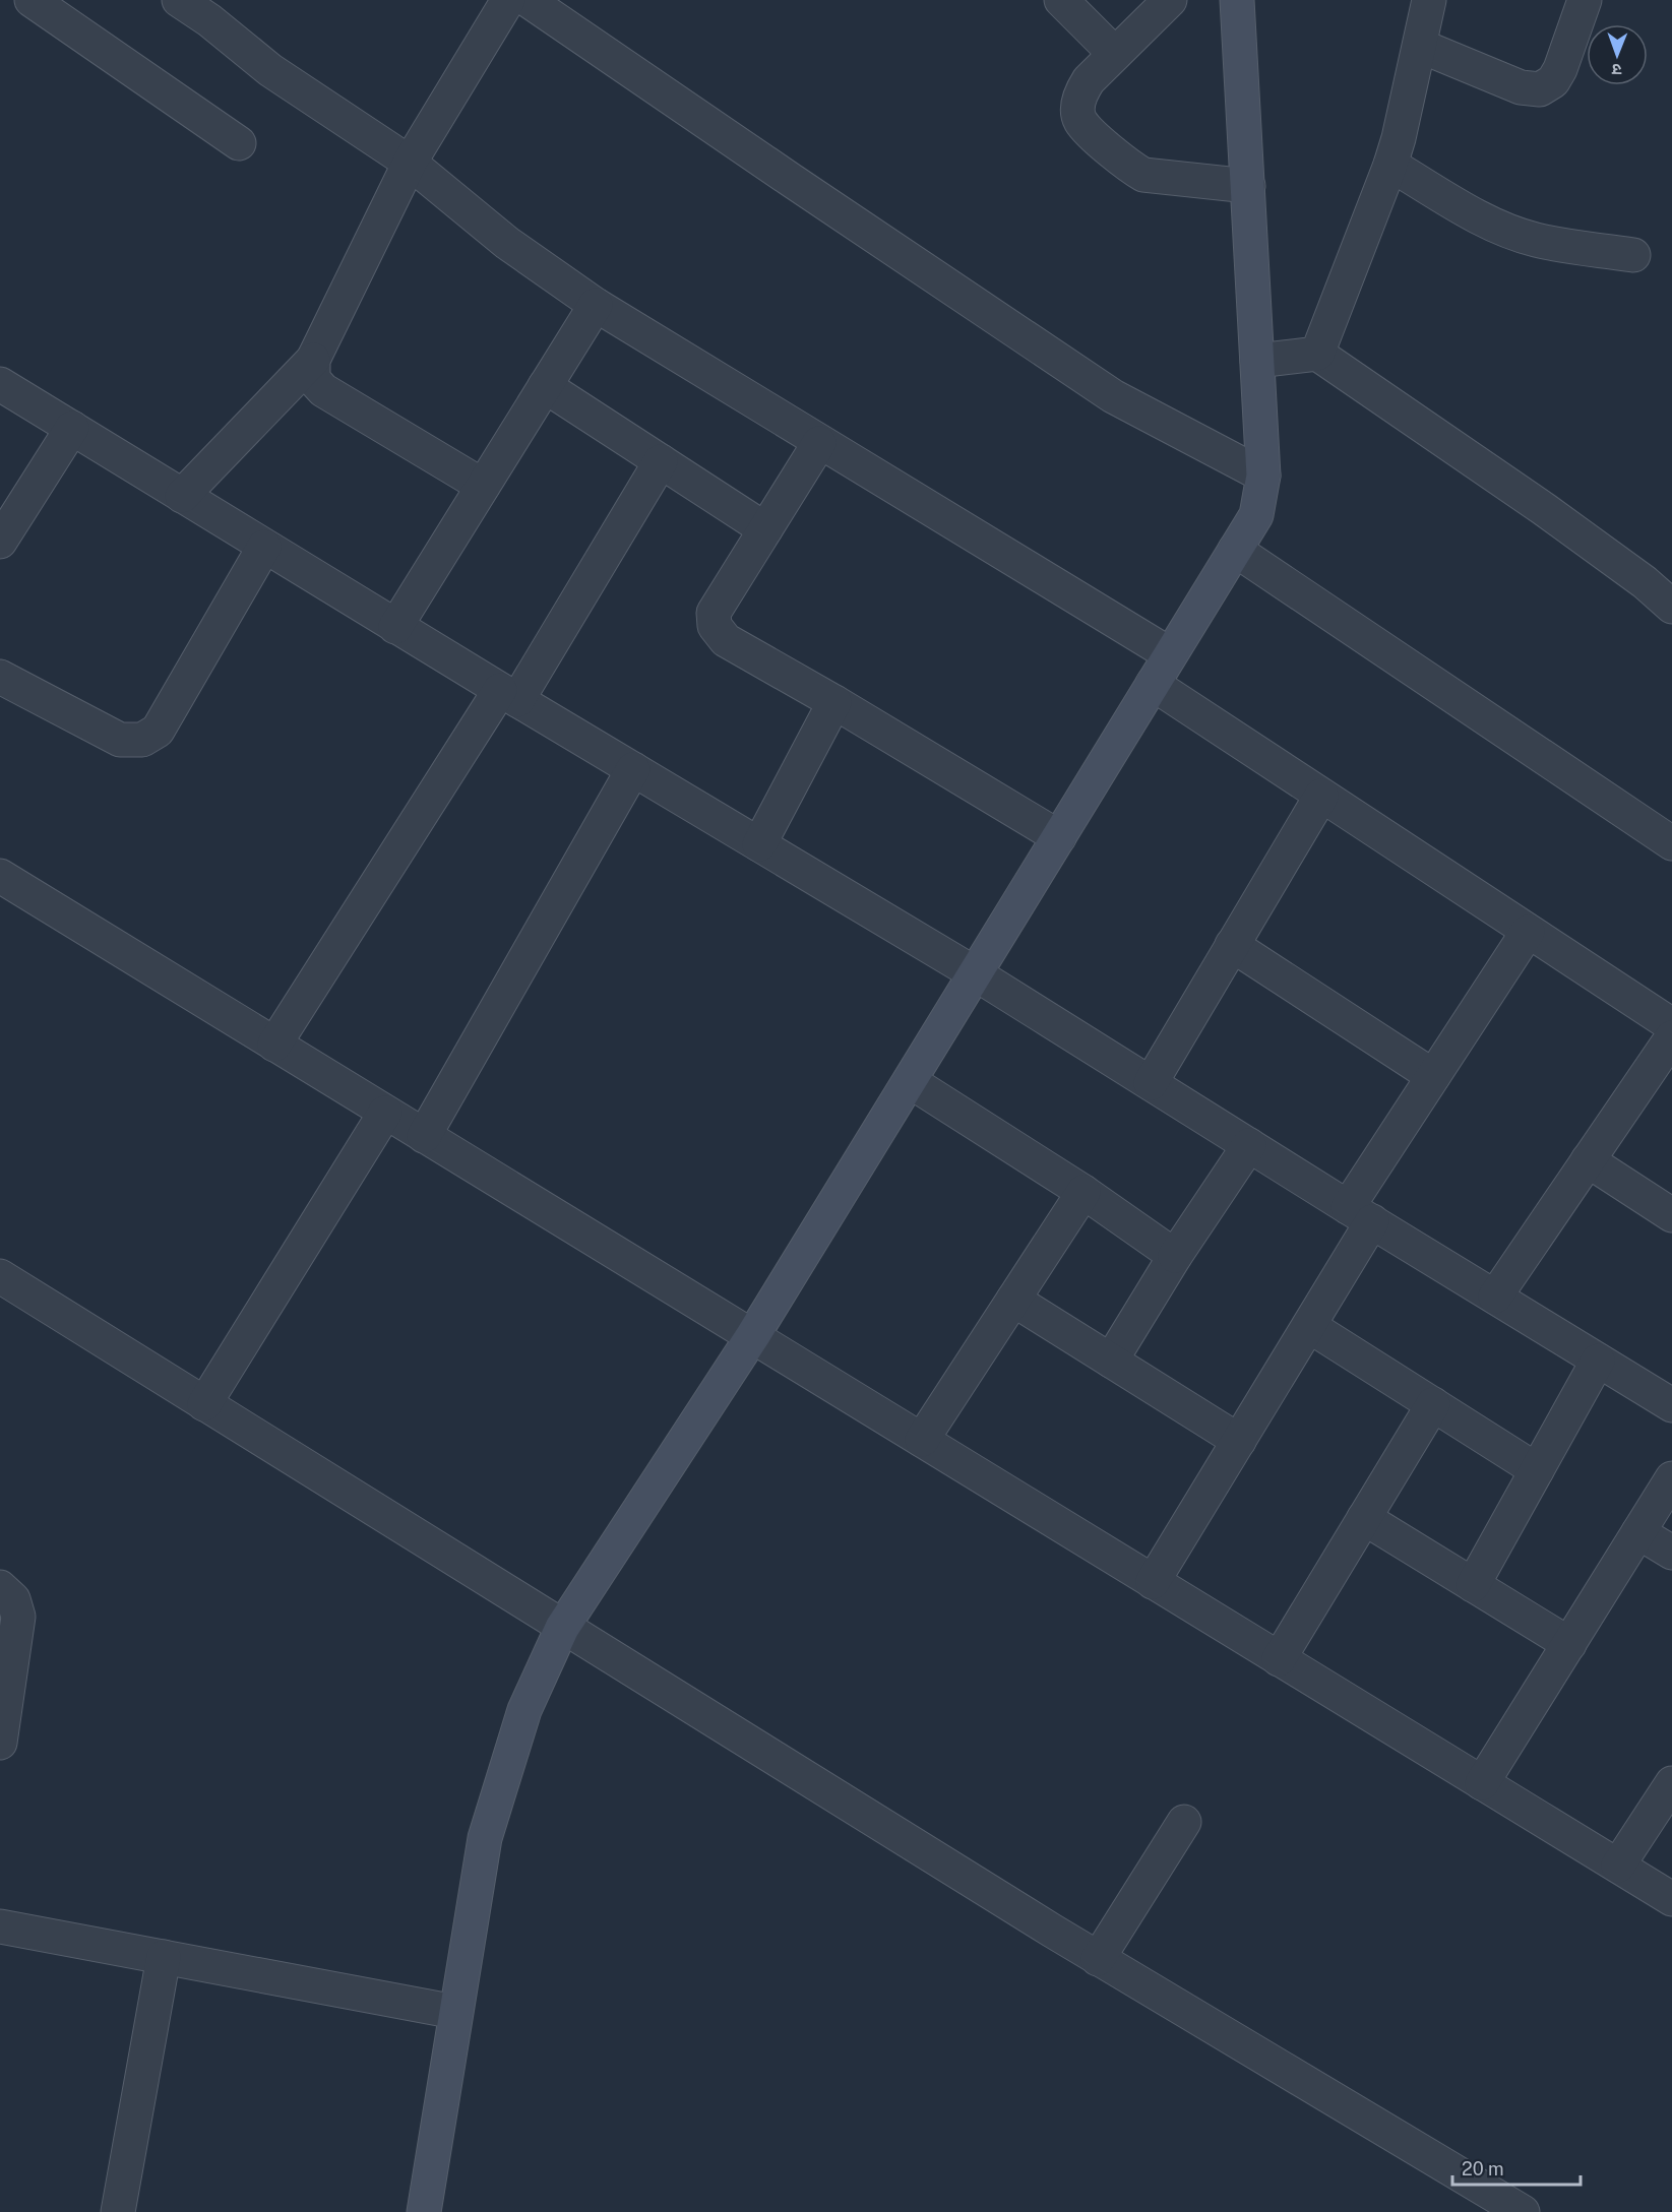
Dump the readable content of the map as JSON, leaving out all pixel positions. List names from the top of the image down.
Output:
{
  "scale_bar": "20 m",
  "north": "bottom"
}
